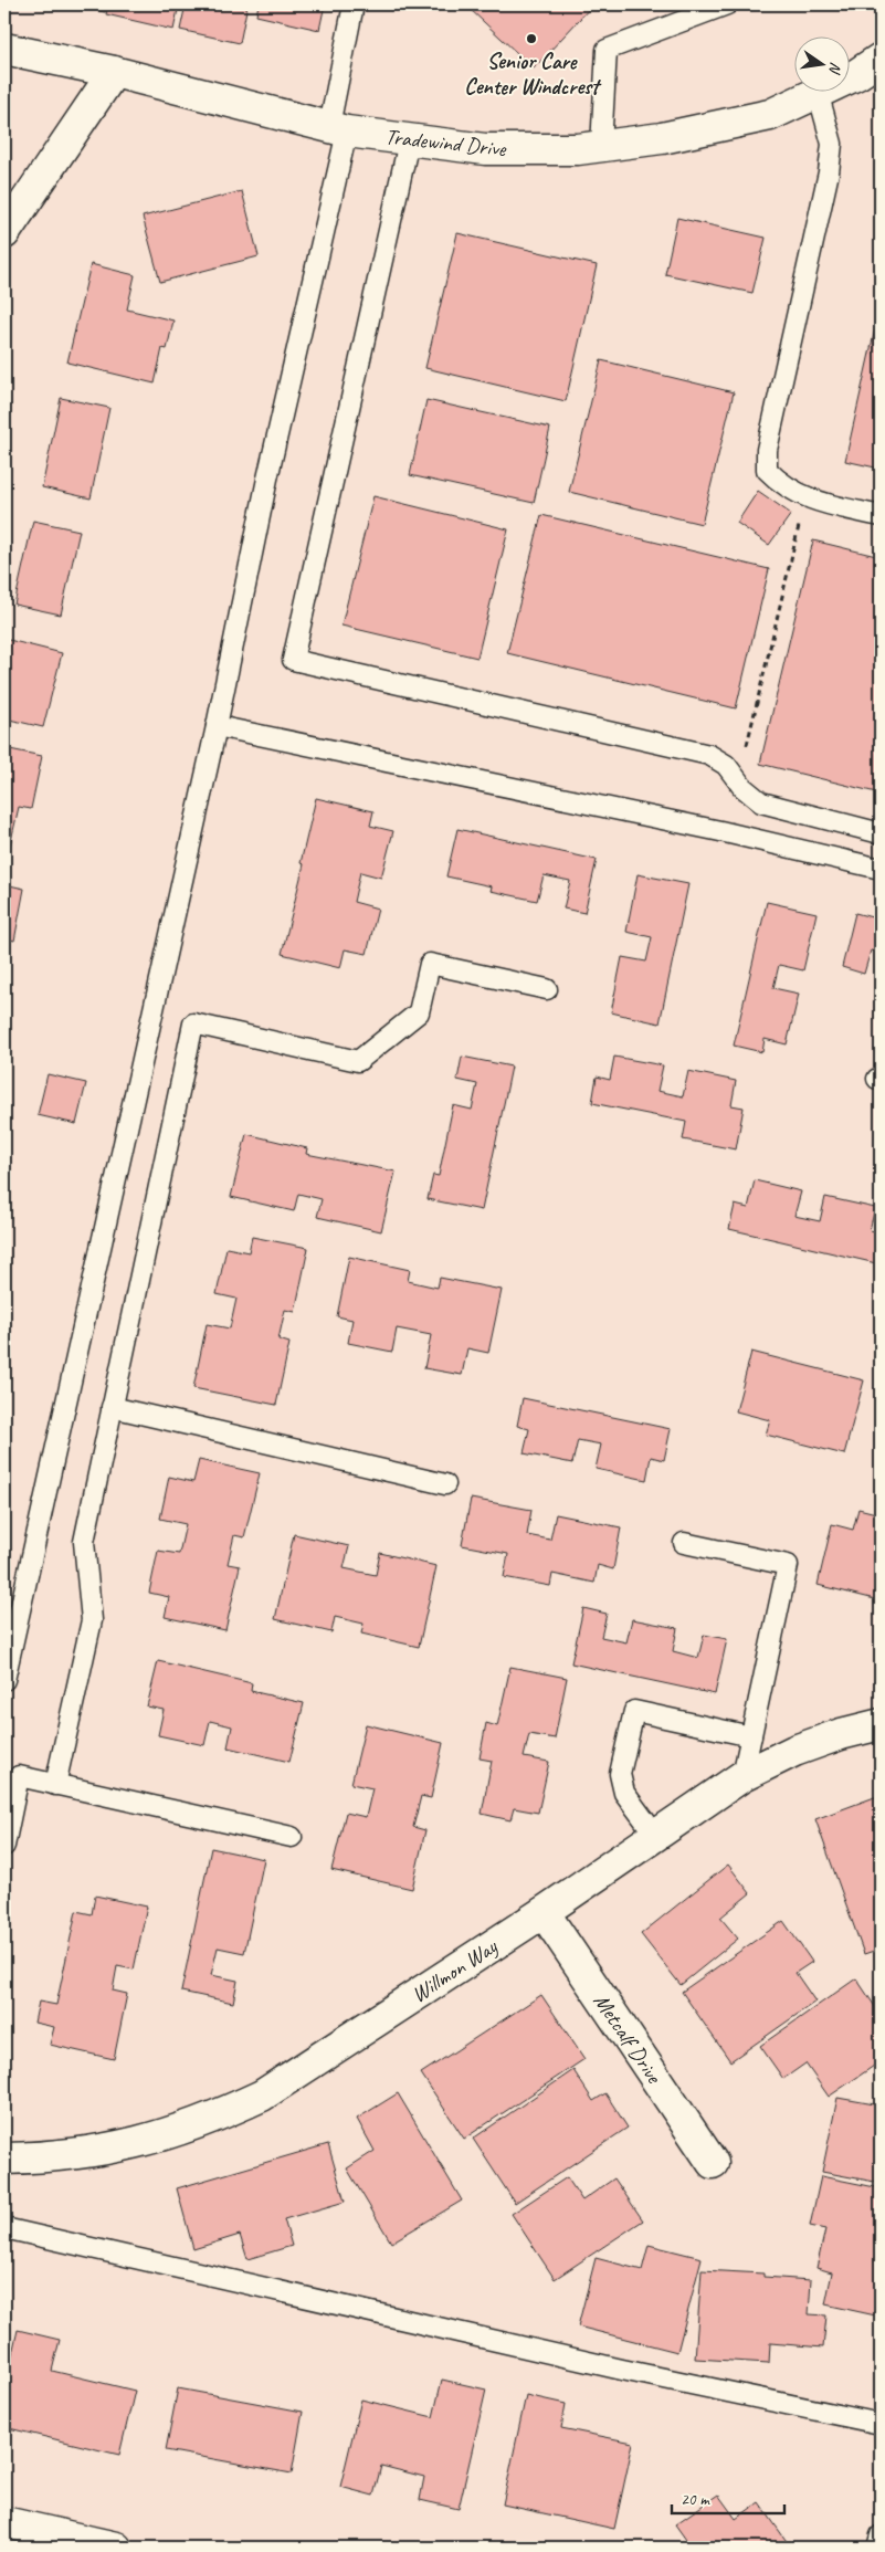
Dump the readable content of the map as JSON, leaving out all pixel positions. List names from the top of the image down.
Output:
{
  "streets": {
    "street": ["Tradewind Drive", "Willmon Way", "Metcalf Drive"]
  },
  "crossings": [
    ["Willmon Way", "Metcalf Drive"]
  ],
  "places": ["Senior Care Center Windcrest"],
  "scale_bar": "20 m",
  "north": "right"
}
